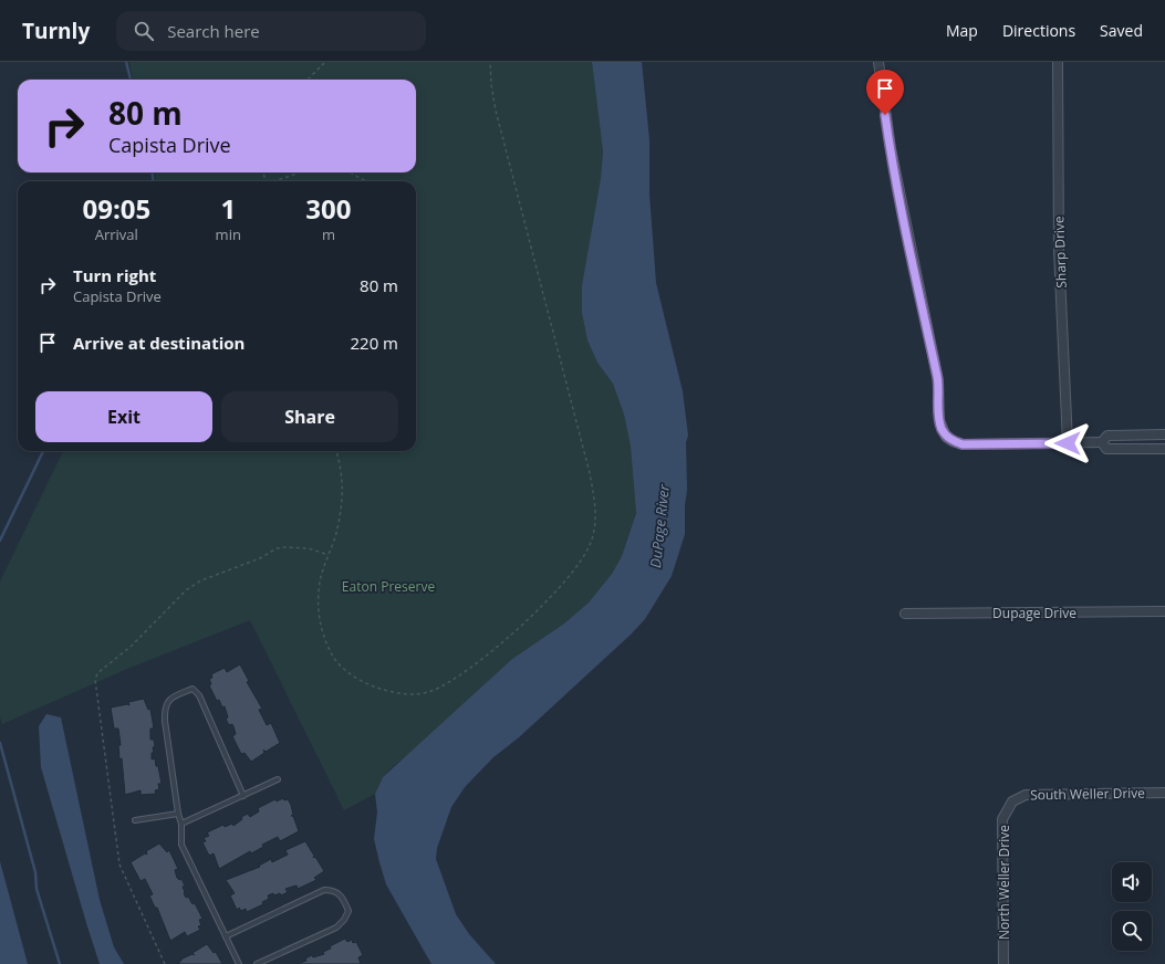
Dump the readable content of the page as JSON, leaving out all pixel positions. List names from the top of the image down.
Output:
{
  "streets": {
    "street": [
      "Sharp Drive",
      "Dupage Drive",
      "South Weller Drive",
      "North Weller Drive"
    ]
  },
  "crossings": [
    ["South Weller Drive", "North Weller Drive"]
  ],
  "water": ["DuPage River"],
  "parks": ["Eaton Preserve"],
  "page": {
    "header": "Turnly",
    "search": "Search here",
    "nav": ["Map", "Directions", "Saved"],
    "turn": ["80 m", "Capista Drive"],
    "eta": [
      "09:05",
      "Arrival",
      "1",
      "min",
      "300",
      "m"
    ],
    "list": [
      {
        "name": "Turn right",
        "note": "Capista Drive",
        "value": "80 m"
      },
      {
        "name": "Arrive at destination",
        "value": "220 m"
      }
    ],
    "buttons": ["Exit", "Share"]
  }
}
